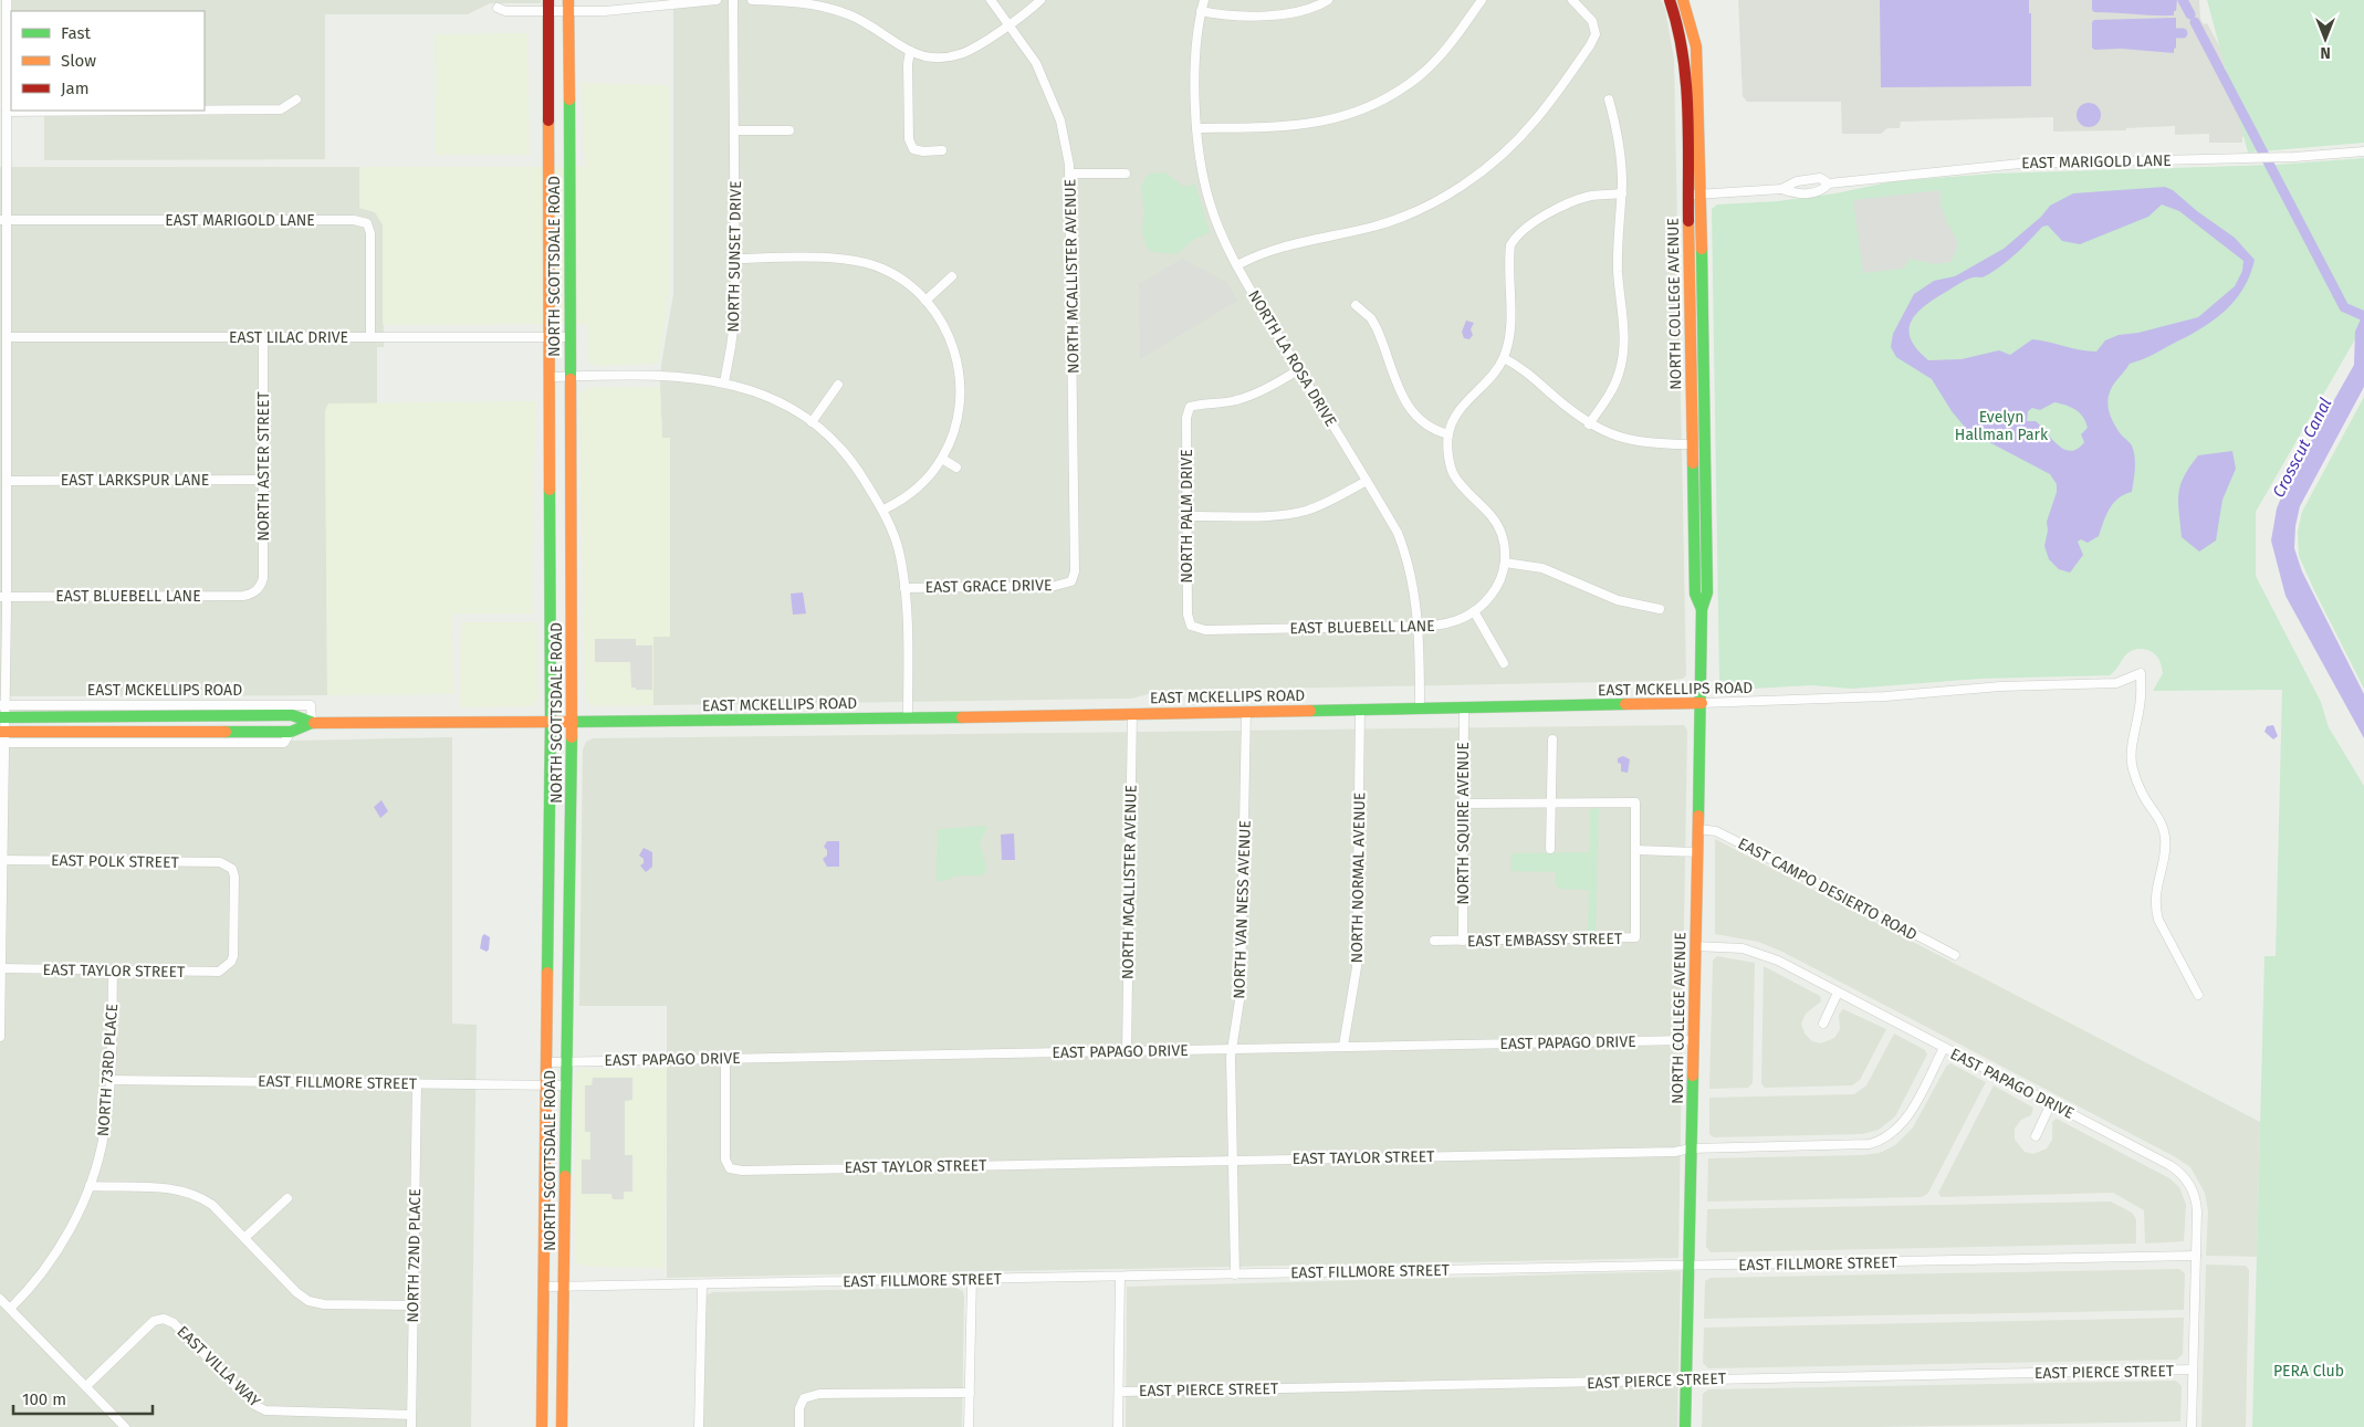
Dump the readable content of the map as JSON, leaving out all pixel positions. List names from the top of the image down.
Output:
{
  "streets": {
    "main road": ["NORTH SCOTTSDALE ROAD", "NORTH COLLEGE AVENUE", "EAST MCKELLIPS ROAD"],
    "street": [
      "EAST MARIGOLD LANE",
      "NORTH SUNSET DRIVE",
      "NORTH MCALLISTER AVENUE",
      "EAST LILAC DRIVE",
      "NORTH LA ROSA DRIVE",
      "NORTH ASTER STREET",
      "EAST LARKSPUR LANE",
      "NORTH PALM DRIVE",
      "EAST GRACE DRIVE",
      "EAST BLUEBELL LANE",
      "NORTH SQUIRE AVENUE",
      "EAST POLK STREET",
      "NORTH NORMAL AVENUE",
      "EAST CAMPO DESIERTO ROAD",
      "NORTH VAN NESS AVENUE",
      "EAST EMBASSY STREET",
      "EAST TAYLOR STREET",
      "EAST PAPAGO DRIVE",
      "NORTH 73RD PLACE",
      "EAST FILLMORE STREET",
      "NORTH 72ND PLACE",
      "EAST VILLA WAY",
      "EAST PIERCE STREET"
    ]
  },
  "crossings": [
    ["EAST MARIGOLD LANE", "NORTH COLLEGE AVENUE"],
    ["EAST MARIGOLD LANE", "EAST LILAC DRIVE"],
    ["NORTH SCOTTSDALE ROAD", "EAST LILAC DRIVE"],
    ["NORTH SCOTTSDALE ROAD", "EAST MCKELLIPS ROAD"],
    ["NORTH SCOTTSDALE ROAD", "EAST PAPAGO DRIVE"],
    ["NORTH SCOTTSDALE ROAD", "EAST FILLMORE STREET"],
    ["NORTH MCALLISTER AVENUE", "EAST GRACE DRIVE"],
    ["NORTH MCALLISTER AVENUE", "EAST MCKELLIPS ROAD"],
    ["NORTH MCALLISTER AVENUE", "EAST PAPAGO DRIVE"],
    ["NORTH COLLEGE AVENUE", "EAST MCKELLIPS ROAD"],
    ["NORTH COLLEGE AVENUE", "EAST CAMPO DESIERTO ROAD"],
    ["NORTH COLLEGE AVENUE", "EAST TAYLOR STREET"],
    ["NORTH COLLEGE AVENUE", "EAST PAPAGO DRIVE"],
    ["NORTH COLLEGE AVENUE", "EAST FILLMORE STREET"],
    ["NORTH COLLEGE AVENUE", "EAST PIERCE STREET"],
    ["EAST LILAC DRIVE", "NORTH ASTER STREET"],
    ["NORTH LA ROSA DRIVE", "NORTH PALM DRIVE"],
    ["NORTH LA ROSA DRIVE", "EAST BLUEBELL LANE"],
    ["NORTH LA ROSA DRIVE", "EAST MCKELLIPS ROAD"],
    ["NORTH ASTER STREET", "EAST LARKSPUR LANE"],
    ["NORTH ASTER STREET", "EAST BLUEBELL LANE"],
    ["NORTH PALM DRIVE", "EAST BLUEBELL LANE"],
    ["EAST MCKELLIPS ROAD", "NORTH SQUIRE AVENUE"],
    ["EAST MCKELLIPS ROAD", "NORTH NORMAL AVENUE"],
    ["EAST MCKELLIPS ROAD", "NORTH VAN NESS AVENUE"],
    ["NORTH SQUIRE AVENUE", "EAST EMBASSY STREET"],
    ["EAST POLK STREET", "EAST TAYLOR STREET"],
    ["NORTH NORMAL AVENUE", "EAST PAPAGO DRIVE"],
    ["NORTH VAN NESS AVENUE", "EAST TAYLOR STREET"],
    ["NORTH VAN NESS AVENUE", "EAST PAPAGO DRIVE"],
    ["NORTH VAN NESS AVENUE", "EAST FILLMORE STREET"],
    ["EAST TAYLOR STREET", "EAST PAPAGO DRIVE"],
    ["EAST TAYLOR STREET", "NORTH 73RD PLACE"],
    ["EAST PAPAGO DRIVE", "EAST FILLMORE STREET"],
    ["EAST PAPAGO DRIVE", "EAST PIERCE STREET"],
    ["NORTH 73RD PLACE", "EAST FILLMORE STREET"],
    ["EAST FILLMORE STREET", "NORTH 72ND PLACE"],
    ["NORTH 72ND PLACE", "EAST VILLA WAY"]
  ],
  "water": ["Crosscut Canal"],
  "parks": ["Evelyn Hallman Park", "PERA Club"],
  "legend": ["Fast", "Slow", "Jam"],
  "scale_bar": "100 m",
  "north": "bottom"
}
